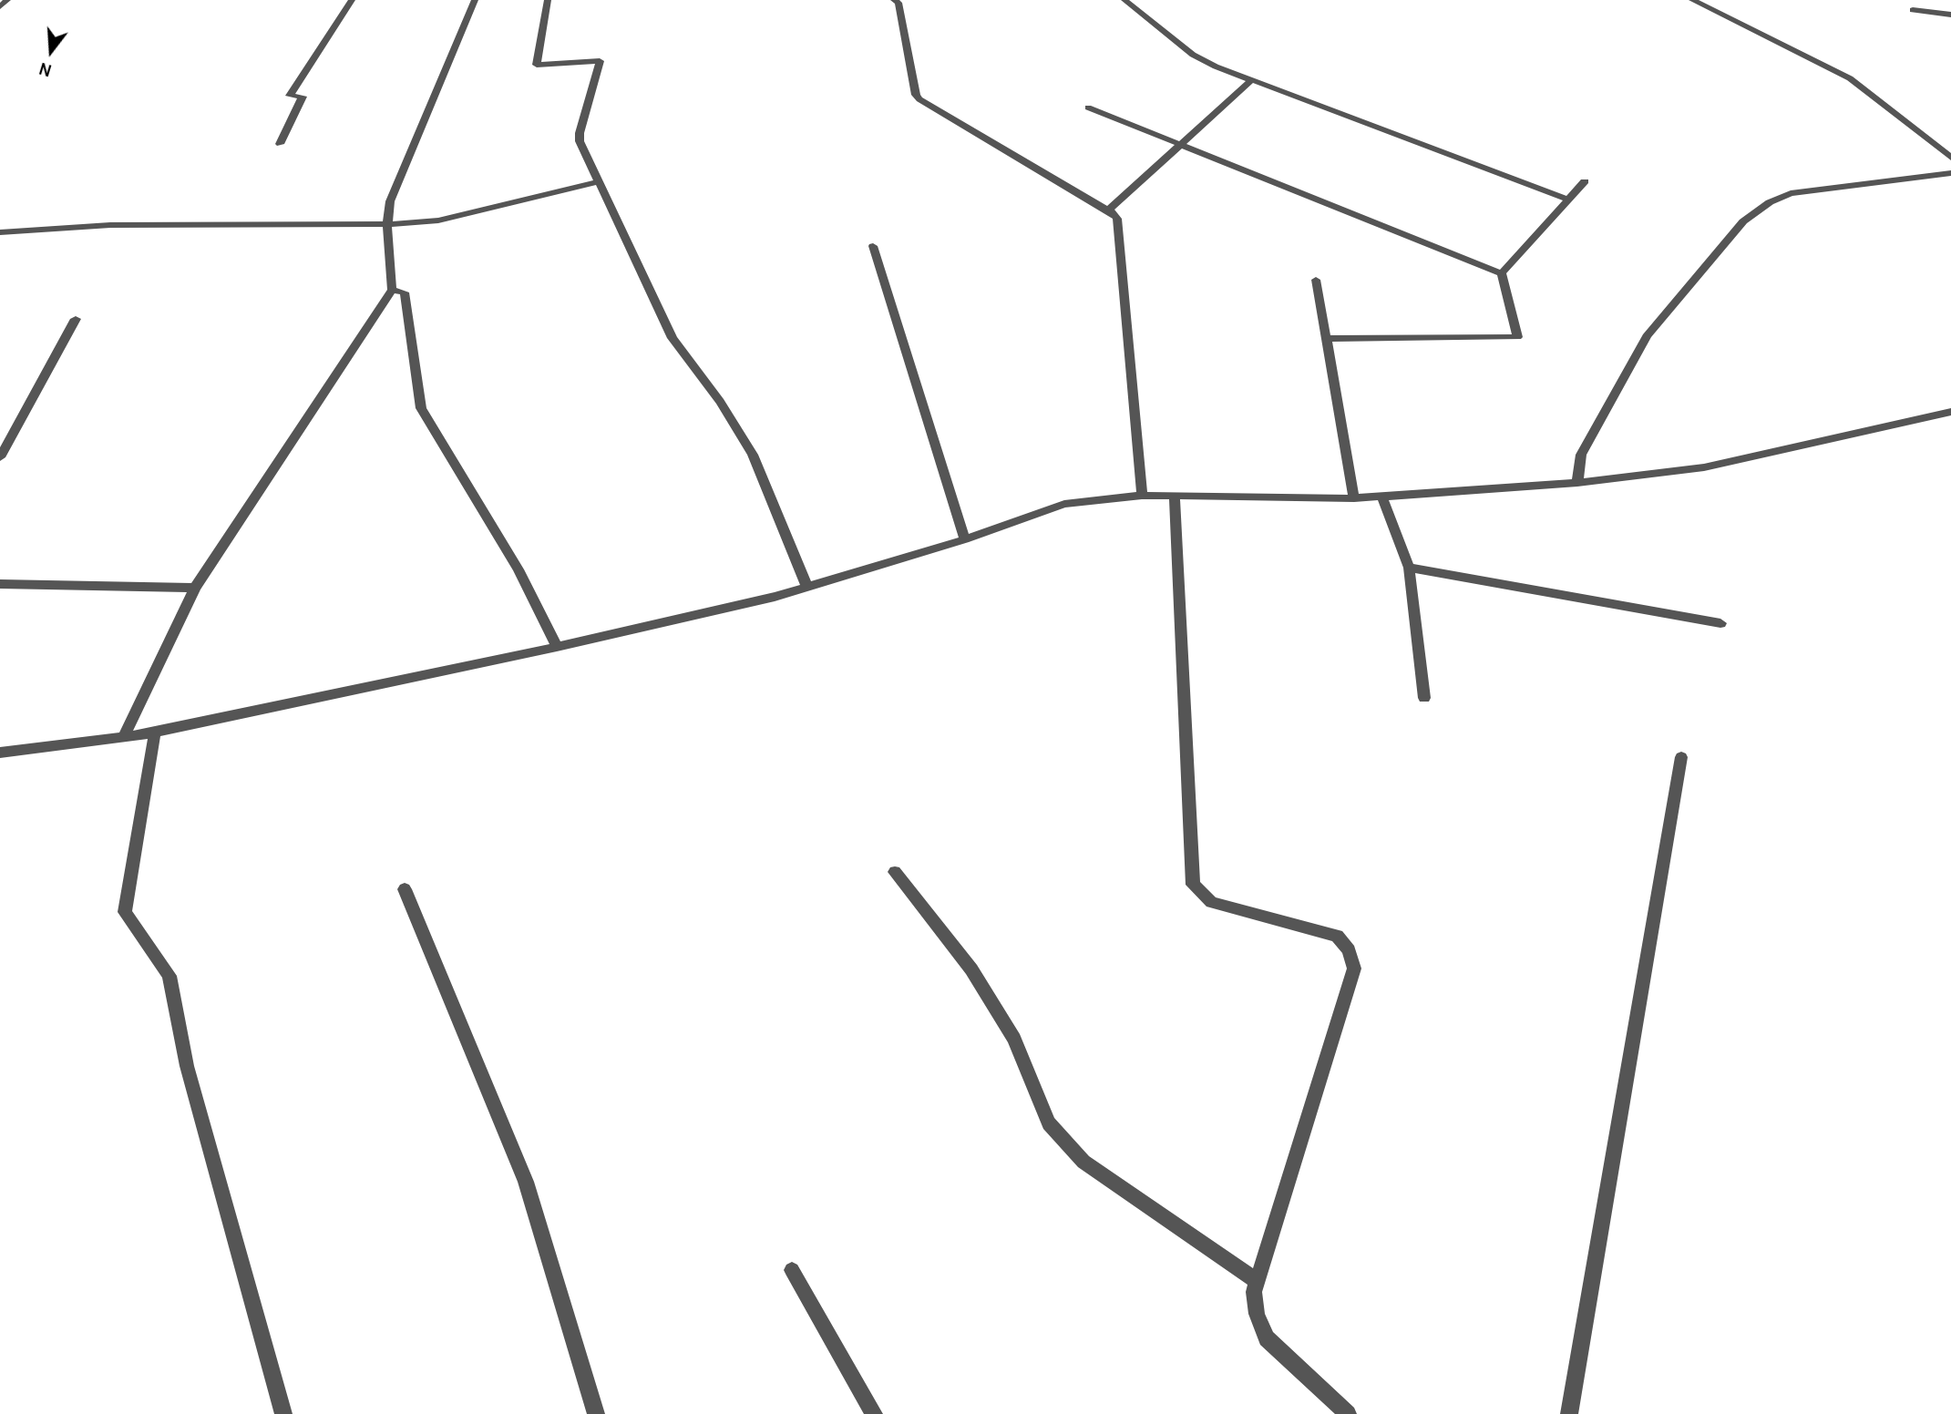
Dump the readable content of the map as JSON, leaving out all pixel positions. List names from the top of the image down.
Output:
{
  "north": "bottom"
}
